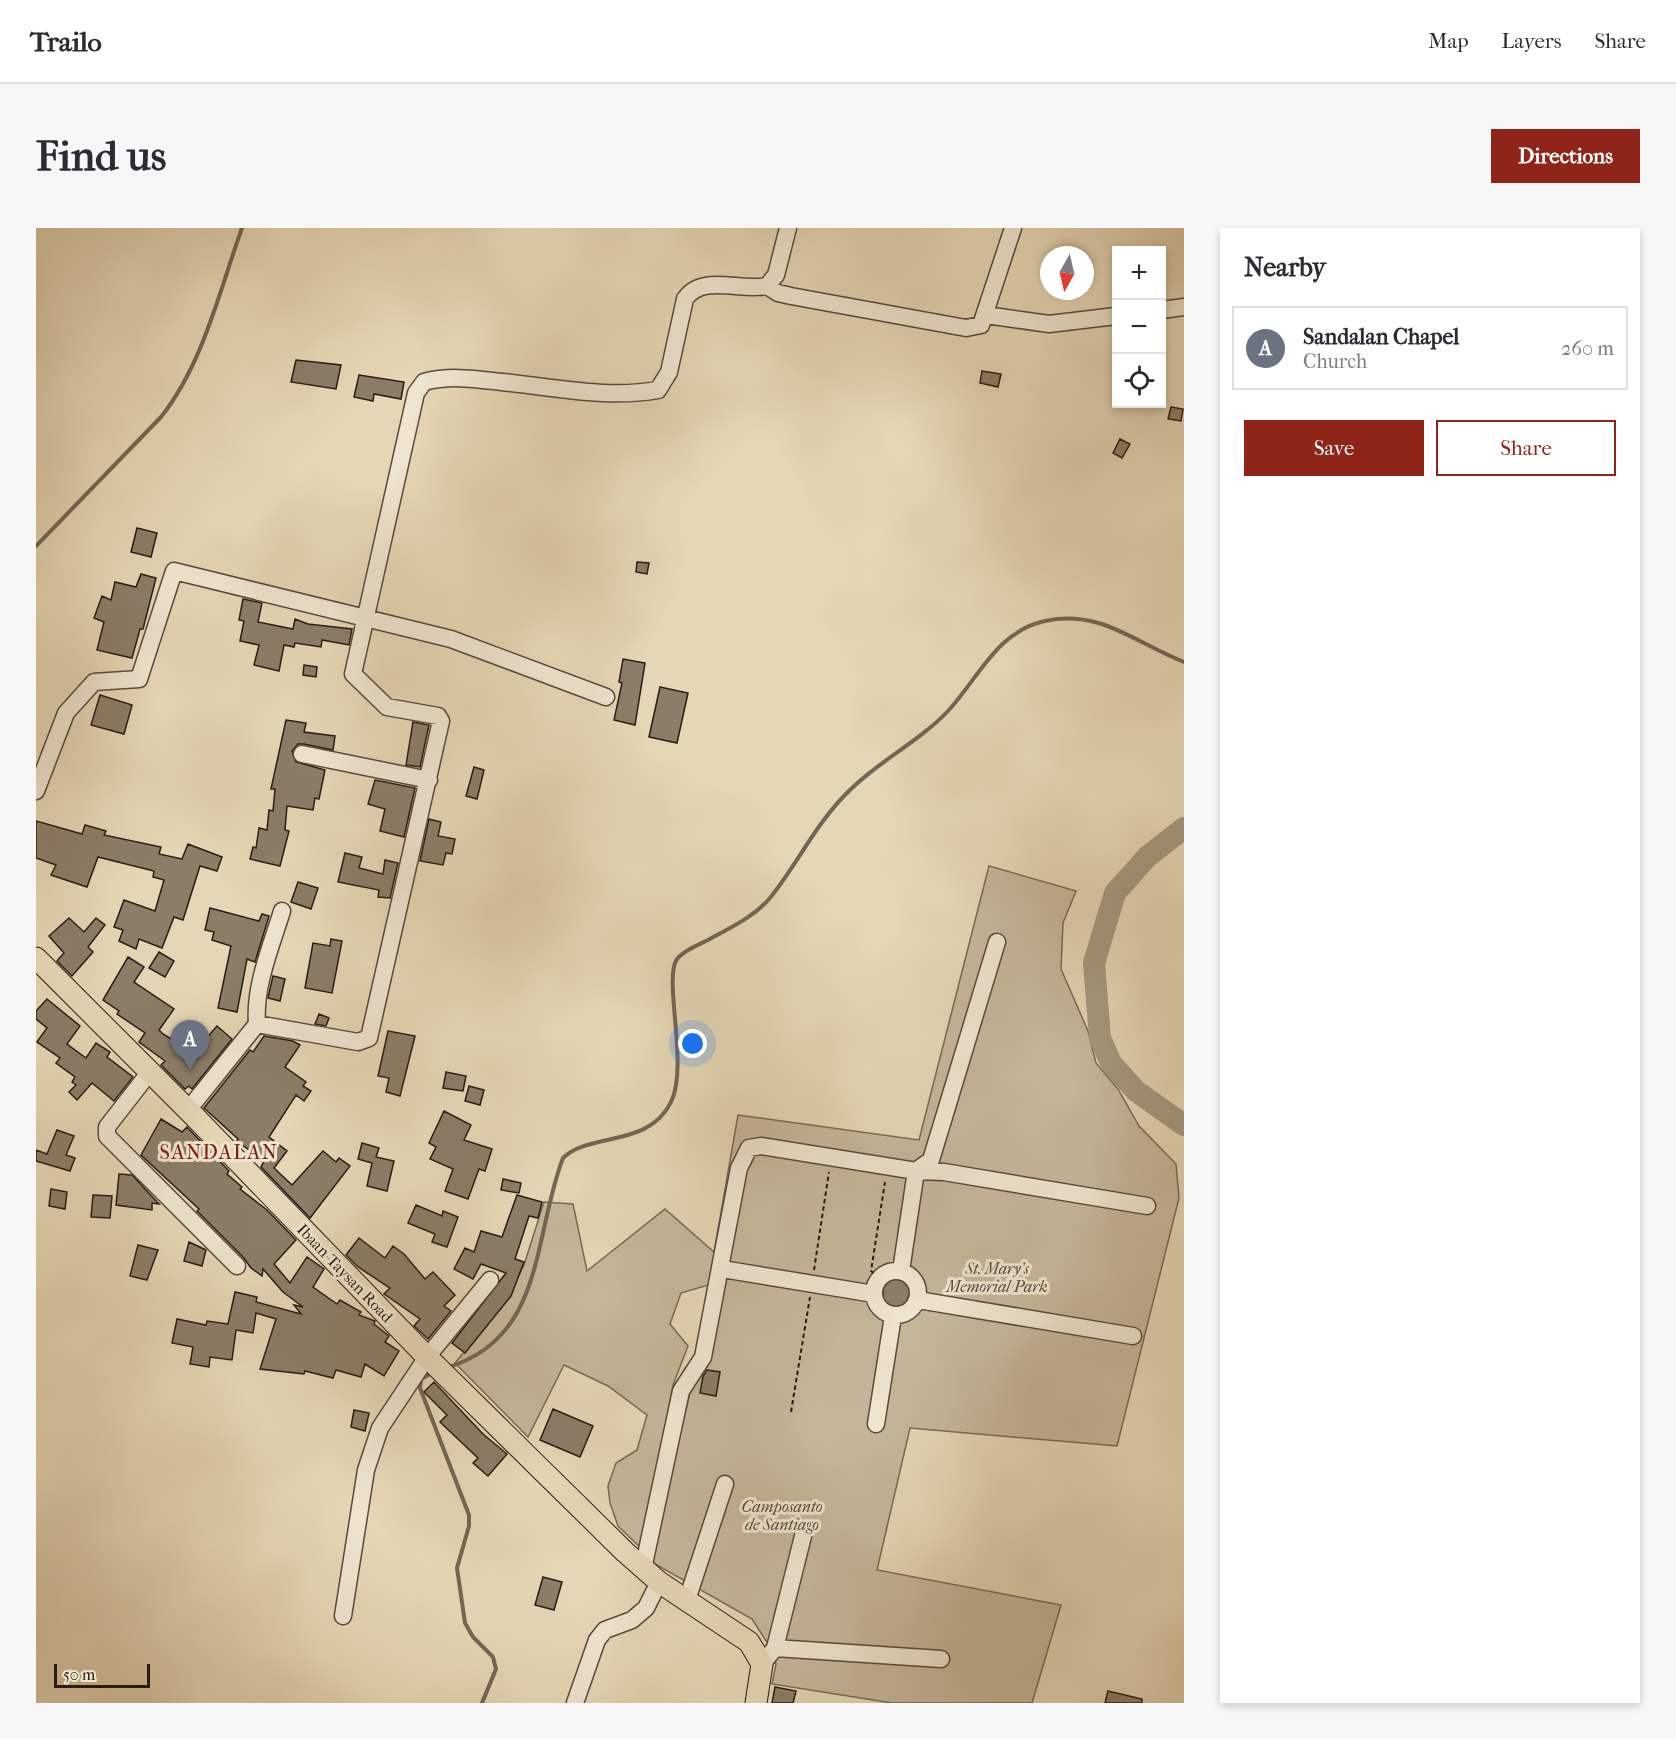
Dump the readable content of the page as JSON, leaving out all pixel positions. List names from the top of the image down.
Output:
{
  "streets": {
    "main road": ["Ibaan-Taysan Road"]
  },
  "districts": ["SANDALAN"],
  "parks": ["St. Mary's Memorial Park", "Camposanto de Santiago"],
  "scale_bar": "50 m",
  "north": "bottom",
  "page": {
    "header": "Trailo",
    "nav": ["Map", "Layers", "Share"],
    "buttons": [
      "Directions",
      ["Save", "Share"]
    ],
    "title": "Find us",
    "heading": "Nearby",
    "map_buttons": ["+", "−"],
    "list": [
      {
        "mark": "A",
        "name": "Sandalan Chapel",
        "note": "Church",
        "value": "260 m"
      }
    ],
    "pins": "A",
    "scale": "50 m"
  }
}
